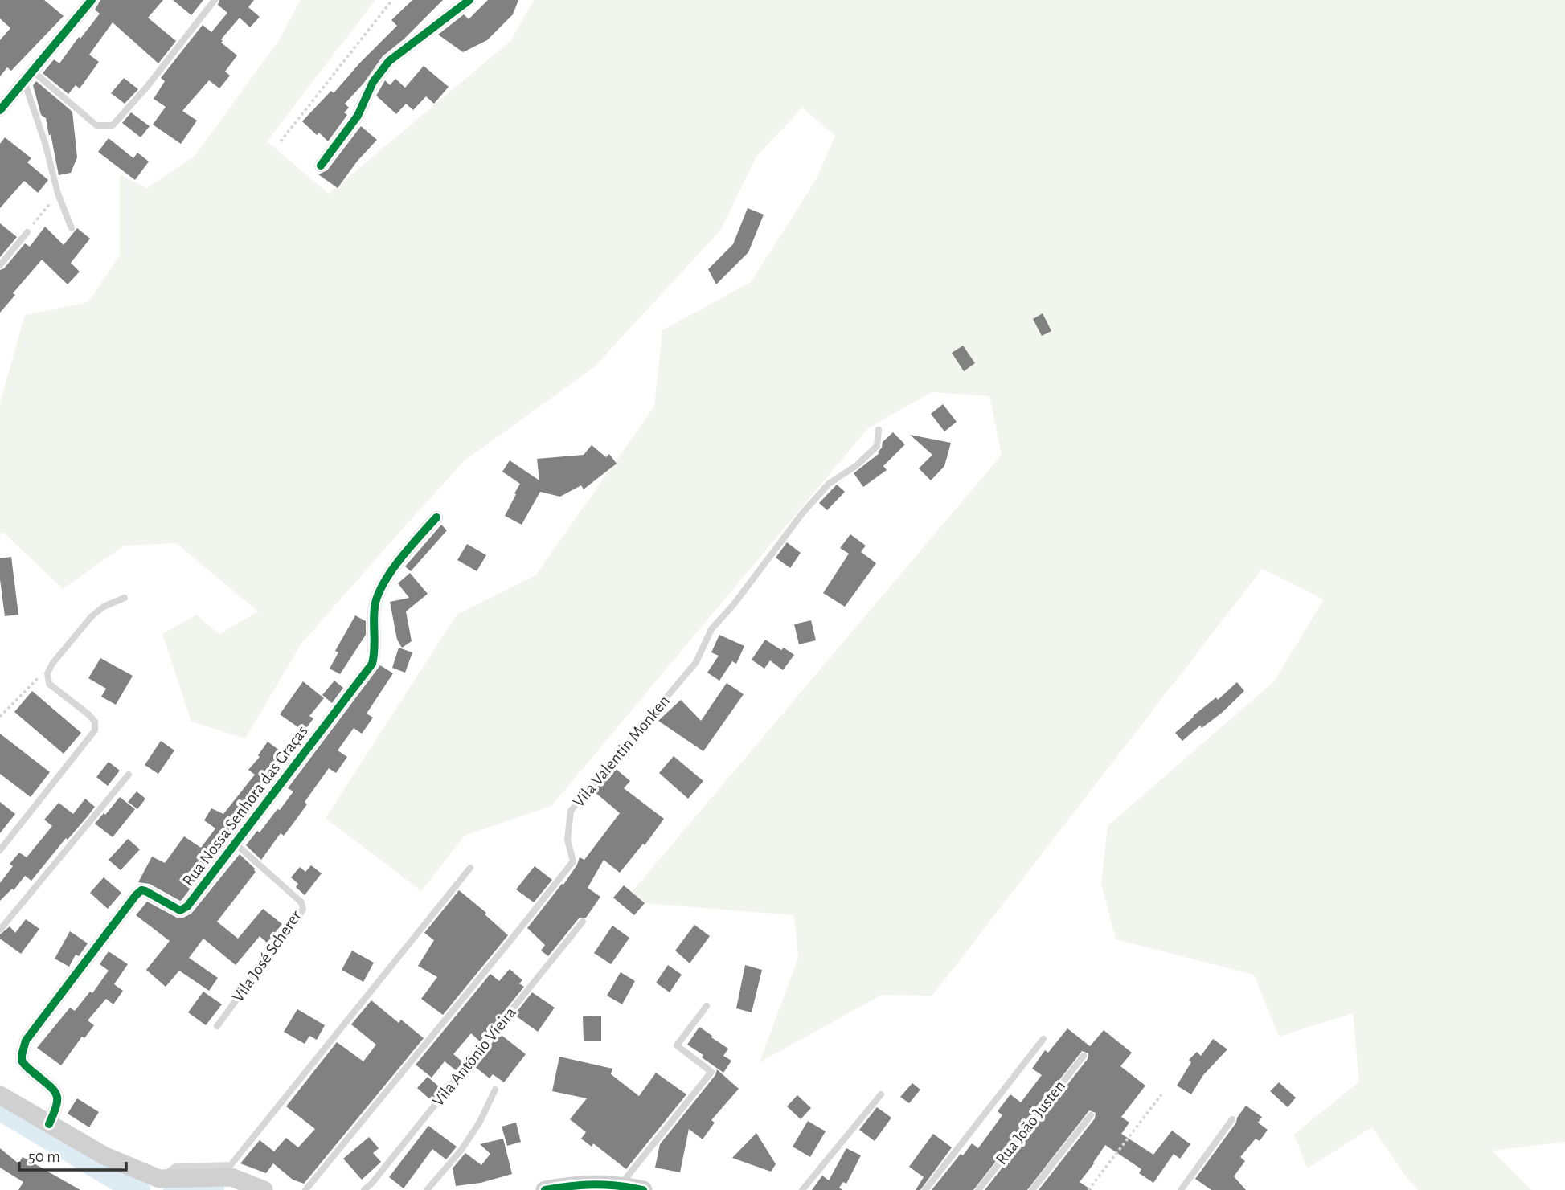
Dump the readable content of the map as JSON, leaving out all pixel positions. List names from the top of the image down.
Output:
{
  "streets": {
    "street": ["Rua Nossa Senhora das Graças"],
    "lane": [
      "Vila Valentin Monken",
      "Vila José Scherer",
      "Vila Antônio Vieira",
      "Rua João Justen"
    ]
  },
  "crossings": [
    ["Rua Nossa Senhora das Graças", "Vila José Scherer"]
  ],
  "scale_bar": "50 m"
}
